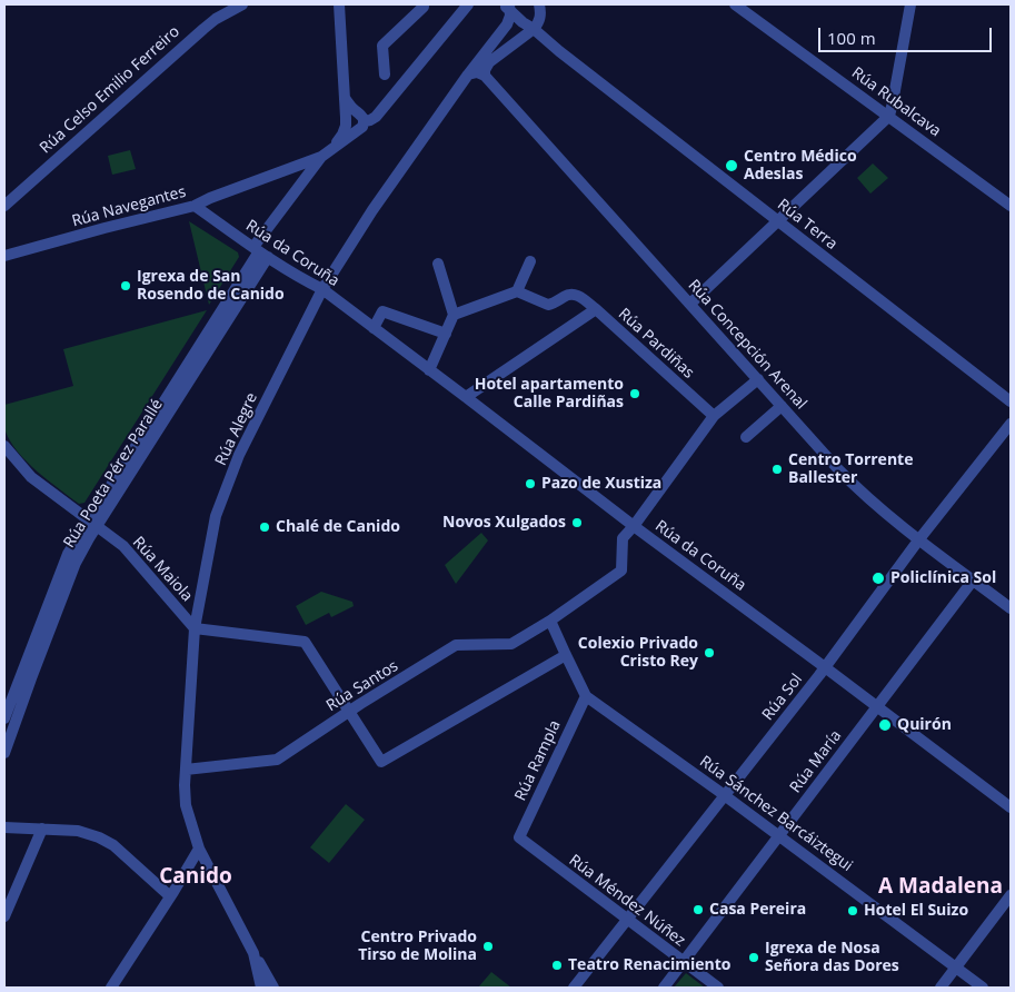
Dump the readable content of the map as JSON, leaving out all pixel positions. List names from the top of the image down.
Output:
{
  "streets": {
    "street": [
      "Rúa Celso Emilio Ferreiro",
      "Rúa Rubalcava",
      "Rúa Navegantes",
      "Rúa Terra",
      "Rúa da Coruña",
      "Rúa Pardiñas",
      "Rúa Concepción Arenal",
      "Rúa Alegre",
      "Rúa Poeta Pérez Parallé",
      "Rúa Maiola",
      "Rúa Santos",
      "Rúa Sol",
      "Rúa Rampla",
      "Rúa María",
      "Rúa Sánchez Barcáiztegui",
      "Rúa Méndez Núñez"
    ]
  },
  "crossings": [
    ["Rúa Navegantes", "Rúa da Coruña"],
    ["Rúa Navegantes", "Rúa Poeta Pérez Parallé"],
    ["Rúa Terra", "Rúa Alegre"],
    ["Rúa da Coruña", "Rúa Pardiñas"],
    ["Rúa da Coruña", "Rúa Alegre"],
    ["Rúa da Coruña", "Rúa Poeta Pérez Parallé"],
    ["Rúa da Coruña", "Rúa Santos"],
    ["Rúa da Coruña", "Rúa Sol"],
    ["Rúa da Coruña", "Rúa María"],
    ["Rúa Concepción Arenal", "Rúa Sol"],
    ["Rúa Concepción Arenal", "Rúa María"],
    ["Rúa Alegre", "Rúa Maiola"],
    ["Rúa Alegre", "Rúa Santos"],
    ["Rúa Poeta Pérez Parallé", "Rúa Maiola"],
    ["Rúa Santos", "Rúa Sánchez Barcáiztegui"],
    ["Rúa Sol", "Rúa Sánchez Barcáiztegui"],
    ["Rúa Sol", "Rúa Méndez Núñez"],
    ["Rúa Rampla", "Rúa Sánchez Barcáiztegui"],
    ["Rúa Rampla", "Rúa Méndez Núñez"],
    ["Rúa María", "Rúa Sánchez Barcáiztegui"],
    ["Rúa María", "Rúa Méndez Núñez"]
  ],
  "districts": ["Canido", "A Madalena"],
  "places": [
    "Centro Médico Adeslas",
    "Igrexa de San Rosendo de Canido",
    "Hotel apartamento Calle Pardiñas",
    "Centro Torrente Ballester",
    "Pazo de Xustiza",
    "Novos Xulgados",
    "Chalé de Canido",
    "Policlínica Sol",
    "Colexio Privado Cristo Rey",
    "Quirón",
    "Casa Pereira",
    "Hotel El Suizo",
    "Centro Privado Tirso de Molina",
    "Igrexa de Nosa Señora das Dores",
    "Teatro Renacimiento"
  ],
  "scale_bar": "100 m"
}
